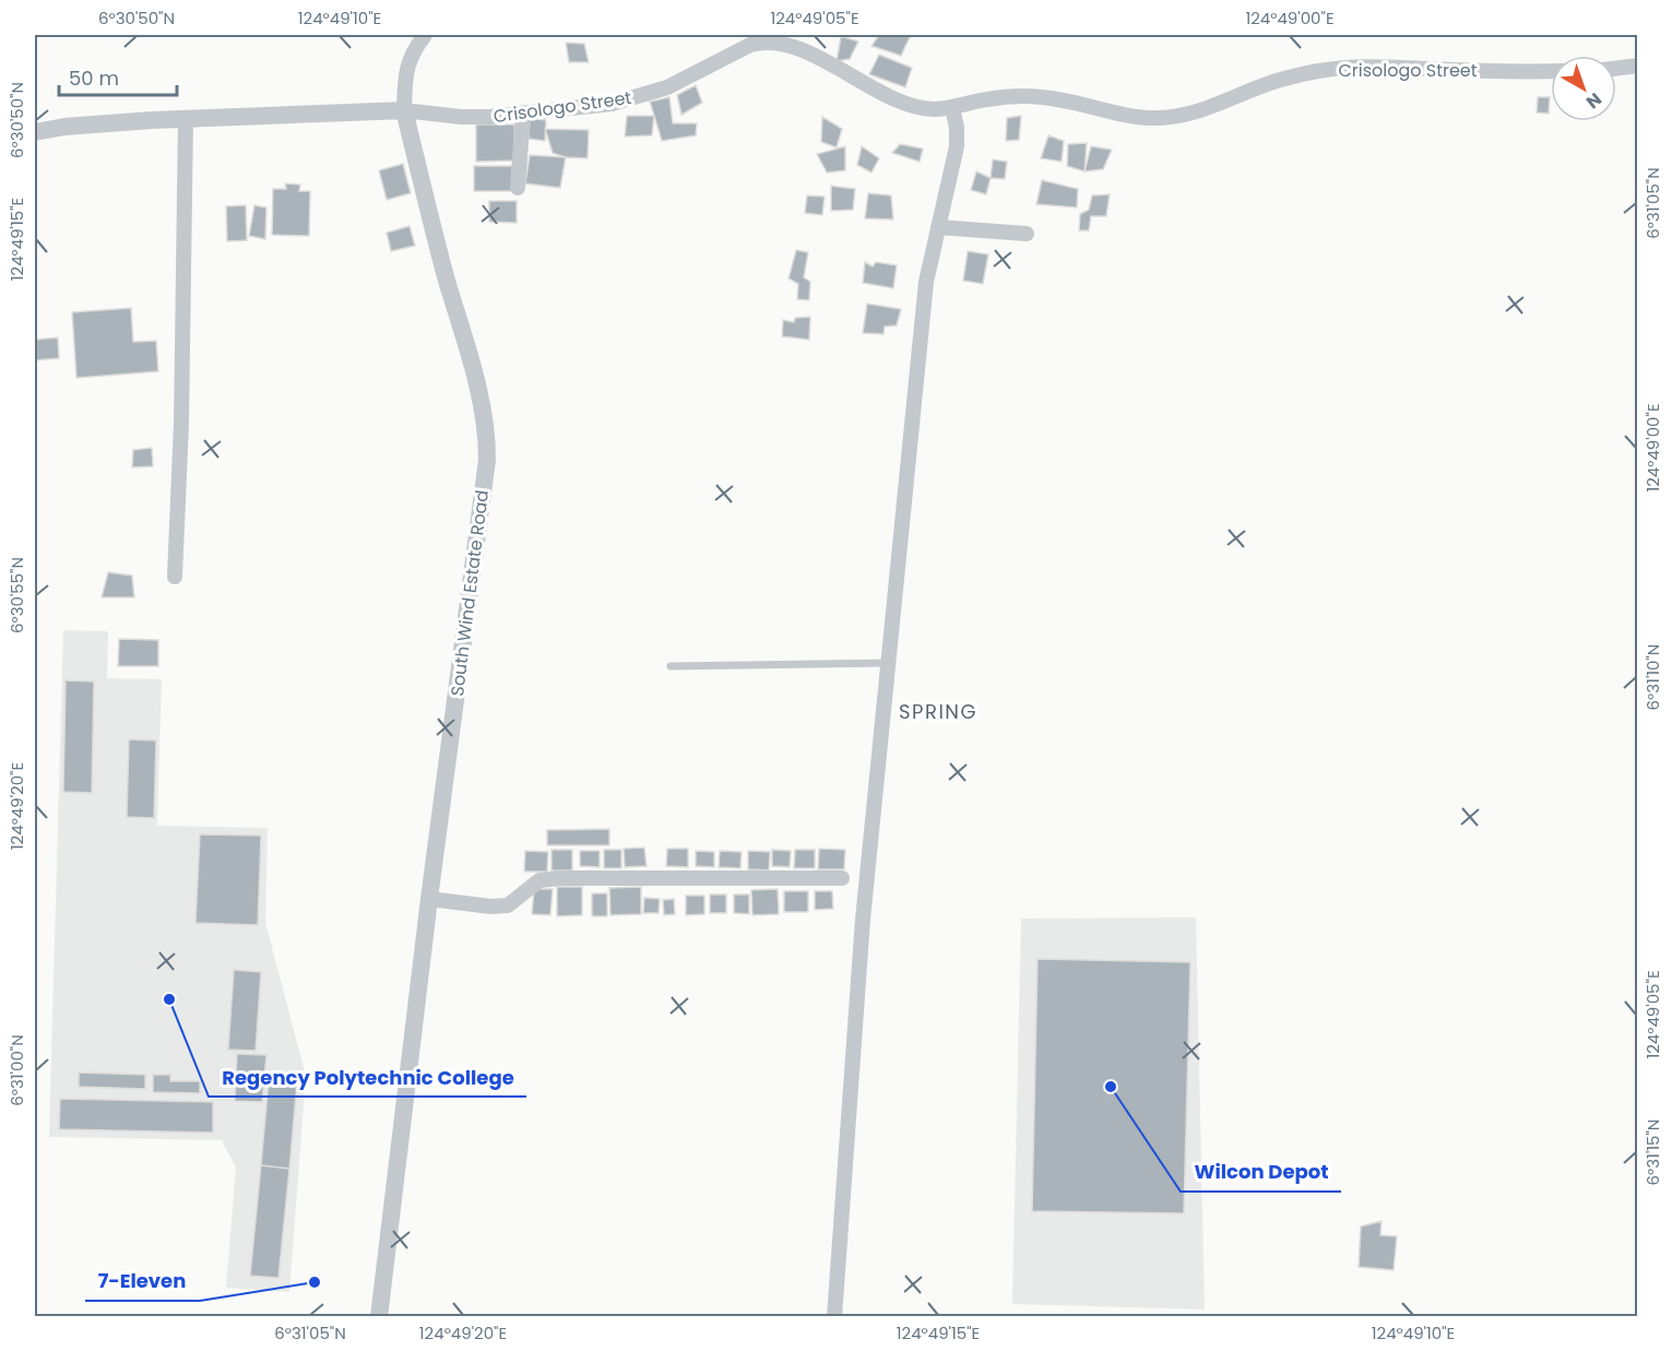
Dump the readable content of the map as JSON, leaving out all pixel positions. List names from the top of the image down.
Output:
{
  "streets": {
    "street": ["Crisologo Street", "South Wind Estate Road"]
  },
  "crossings": [
    ["Crisologo Street", "South Wind Estate Road"]
  ],
  "districts": ["SPRING"],
  "places": ["Regency Polytechnic College", "Wilcon Depot", "7-Eleven"],
  "scale_bar": "50 m",
  "north": "bottom right",
  "coordinates": [
    "6°30'50\"N",
    "124°49'10\"E",
    "124°49'05\"E",
    "124°49'00\"E",
    "6°31'05\"N",
    "124°49'15\"E",
    "6°30'55\"N",
    "6°31'10\"N",
    "124°49'20\"E",
    "6°31'00\"N",
    "6°31'15\"N"
  ]
}
